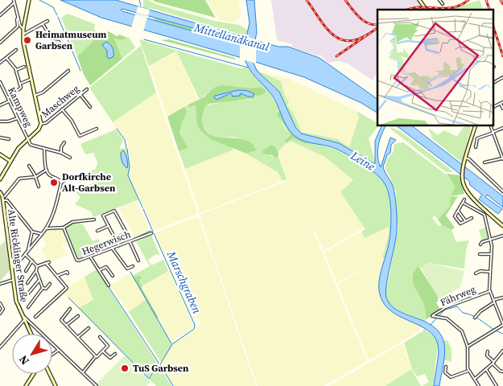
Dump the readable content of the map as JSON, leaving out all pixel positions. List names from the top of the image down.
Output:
{
  "streets": {
    "main road": ["Alte Ricklinger Straße"],
    "street": [
      "Maschweg",
      "Kampweg",
      "Hegerwisch",
      "Fährweg"
    ]
  },
  "water": ["Mittellandkanal", "Leine", "Marschgraben"],
  "places": ["Heimatmuseum Garbsen", "Dorfkirche Alt-Garbsen", "TuS Garbsen"],
  "north": "bottom left"
}
